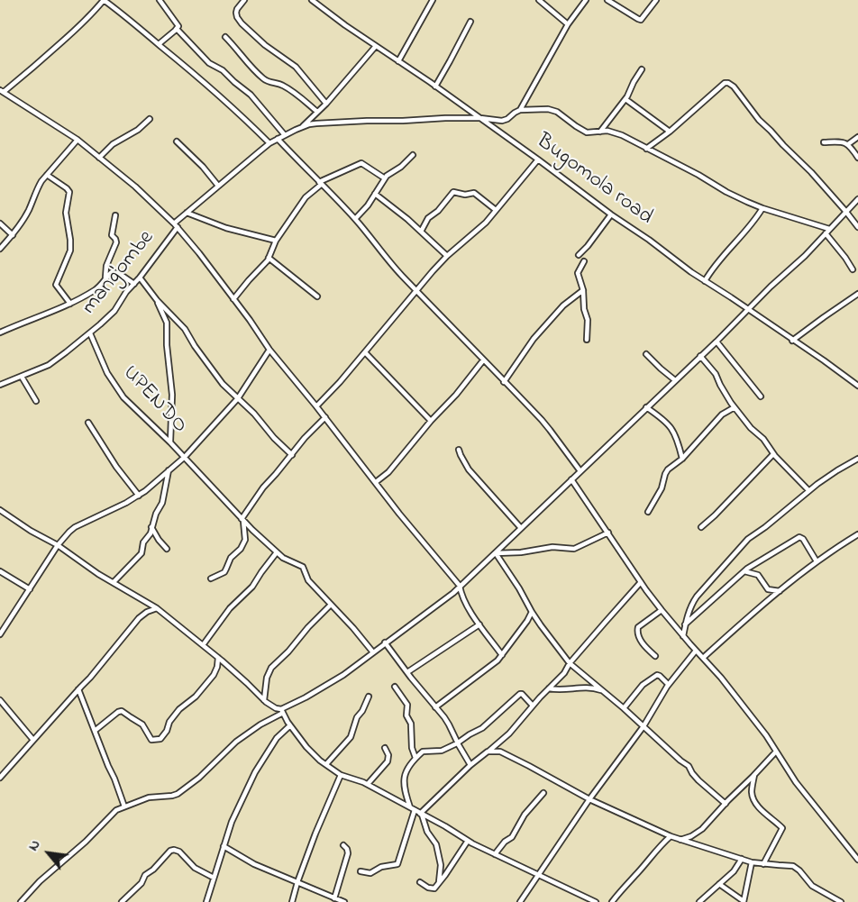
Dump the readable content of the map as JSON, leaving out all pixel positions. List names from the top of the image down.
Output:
{
  "streets": {
    "street": ["Bugomola road", "mang'ombe", "UPENDO"]
  },
  "crossings": [
    ["mang'ombe", "UPENDO"]
  ],
  "north": "top left"
}
